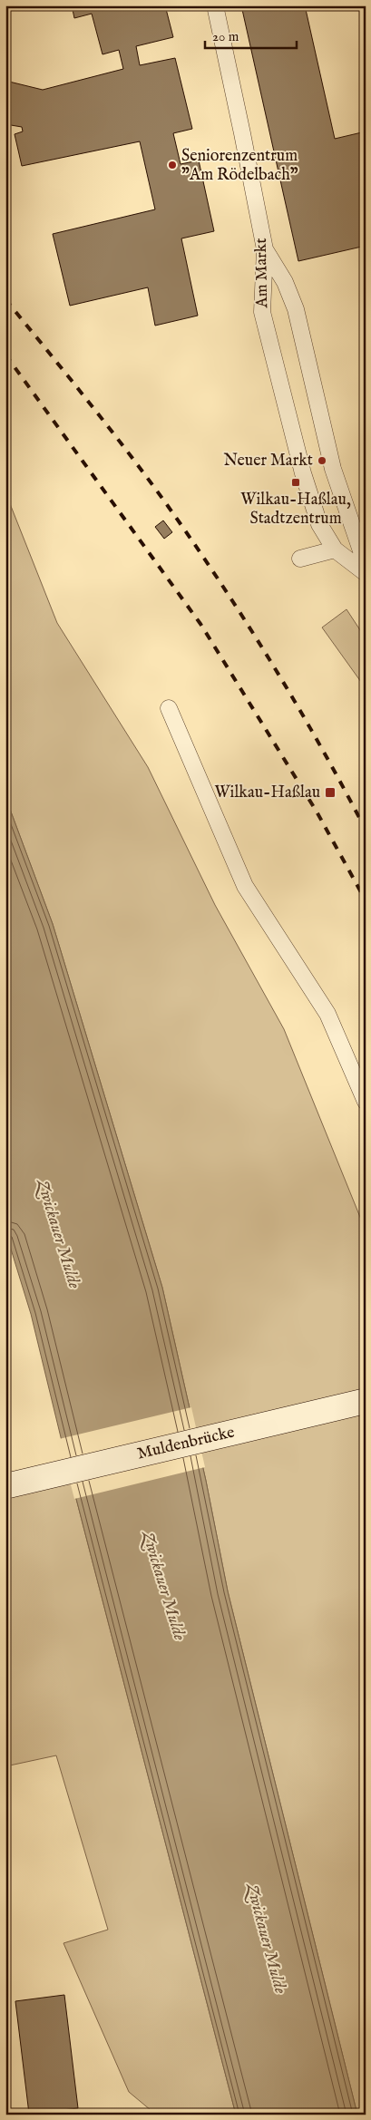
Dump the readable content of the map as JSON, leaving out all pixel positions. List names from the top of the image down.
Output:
{
  "streets": {
    "main road": ["Muldenbrücke"],
    "lane": ["Am Markt"]
  },
  "water": ["Zwickauer Mulde"],
  "places": {
    "other": ["Seniorenzentrum \"Am Rödelbach\"", "Neuer Markt"],
    "transit": ["Wilkau-Haßlau, Stadtzentrum", "Wilkau-Haßlau"]
  },
  "scale_bar": "20 m"
}
